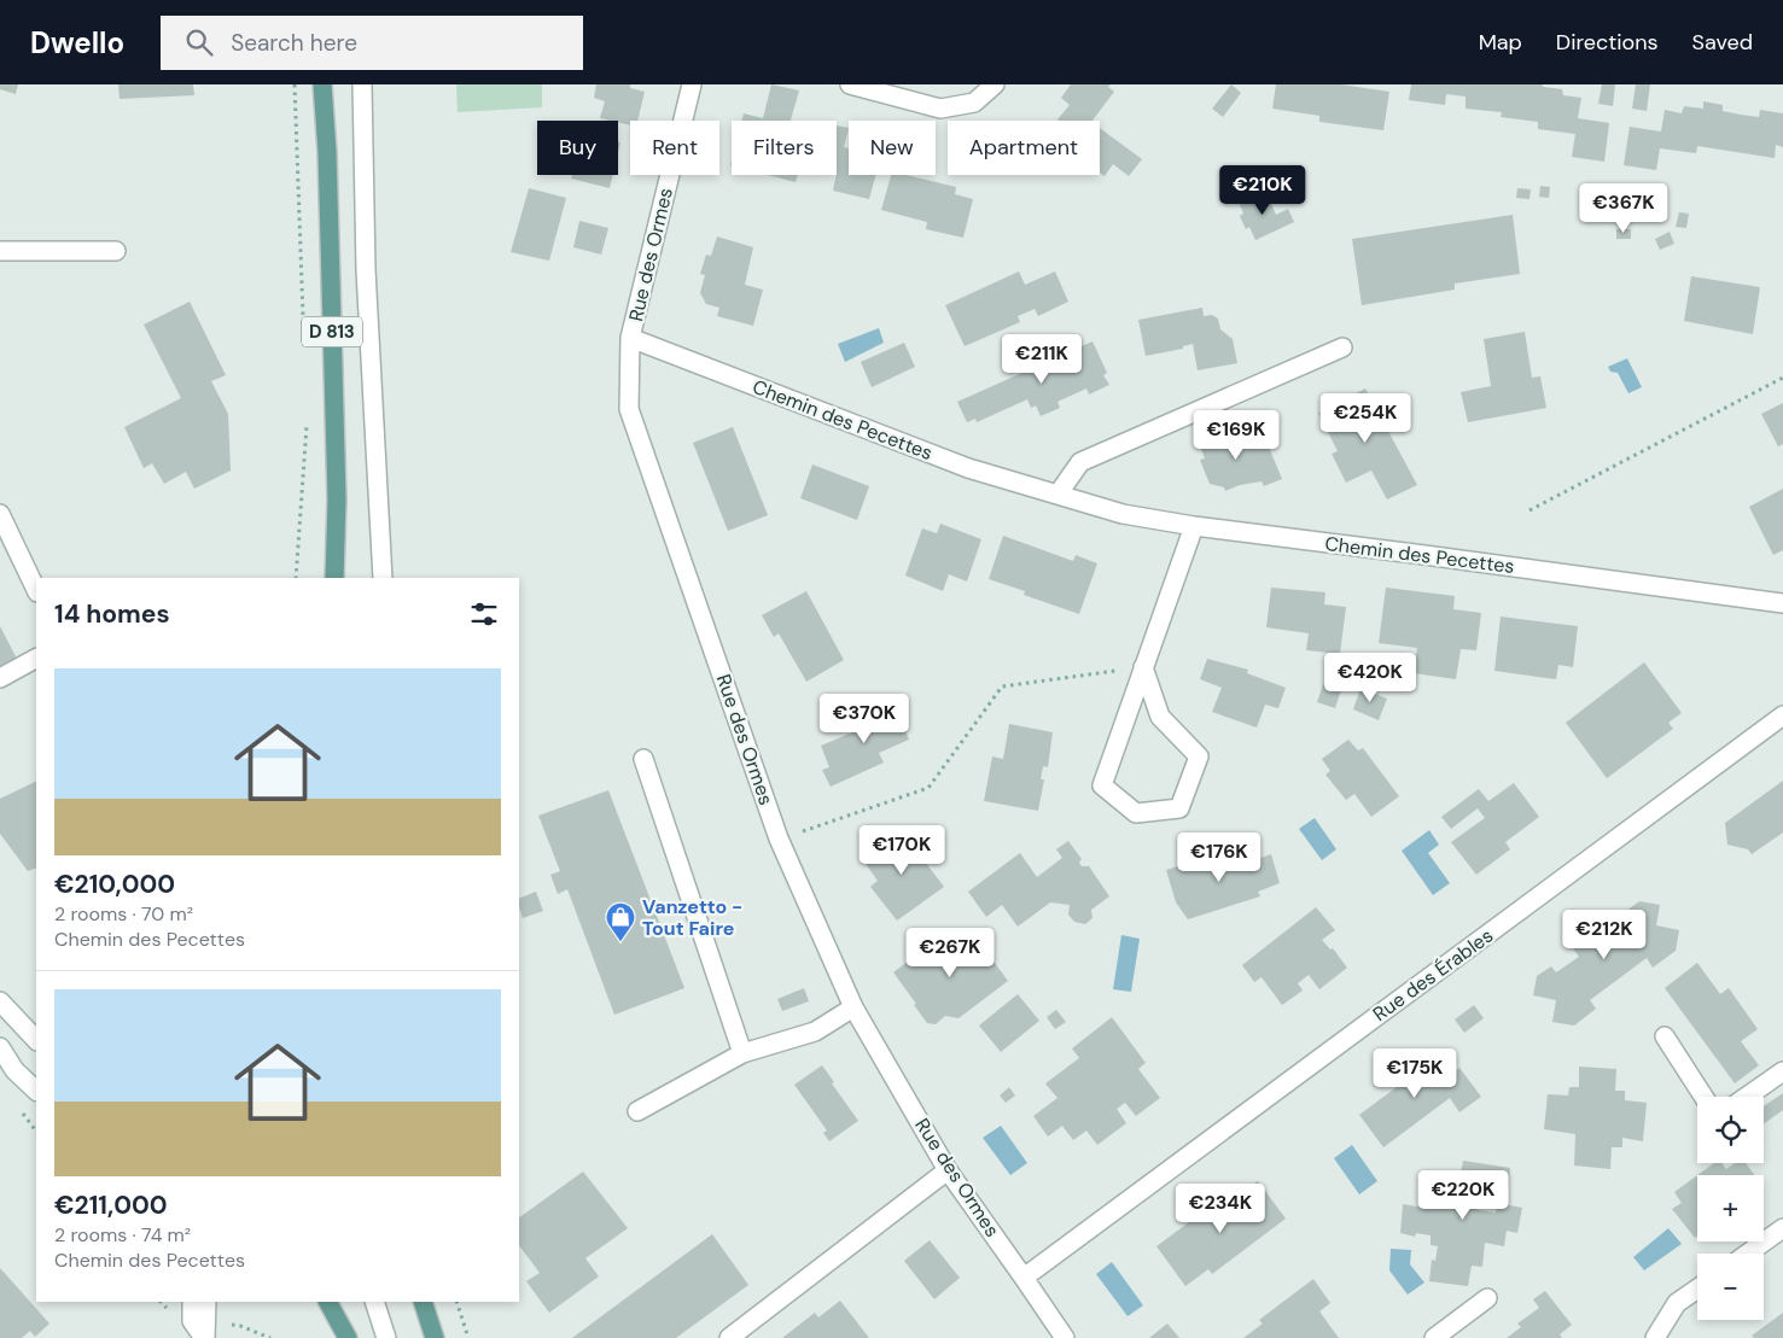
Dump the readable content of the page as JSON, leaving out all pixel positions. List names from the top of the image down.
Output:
{
  "streets": {
    "main road": ["D 813"],
    "street": ["Rue des Ormes", "Chemin des Pecettes", "Rue des Érables"]
  },
  "crossings": [
    ["Rue des Ormes", "Chemin des Pecettes"],
    ["Rue des Ormes", "Rue des Érables"]
  ],
  "places": {
    "shop": ["Vanzetto - Tout Faire"]
  },
  "page": {
    "header": "Dwello",
    "search": "Search here",
    "nav": ["Map", "Directions", "Saved"],
    "chip": [
      "Buy",
      "Rent",
      "Filters",
      "New",
      "Apartment"
    ],
    "price": [
      "€210K",
      "€367K",
      "€211K",
      "€254K",
      "€169K",
      "€420K",
      "€370K",
      "€170K",
      "€176K",
      "€212K",
      "€267K",
      "€175K",
      "€220K",
      "€234K"
    ],
    "heading": "14 homes",
    "list": [
      {
        "name": "€210,000",
        "note": "2 rooms · 70 m² · Chemin des Pecettes"
      },
      {
        "name": "€211,000",
        "note": "2 rooms · 74 m² · Chemin des Pecettes"
      }
    ],
    "map_buttons": ["+", "−"]
  }
}
